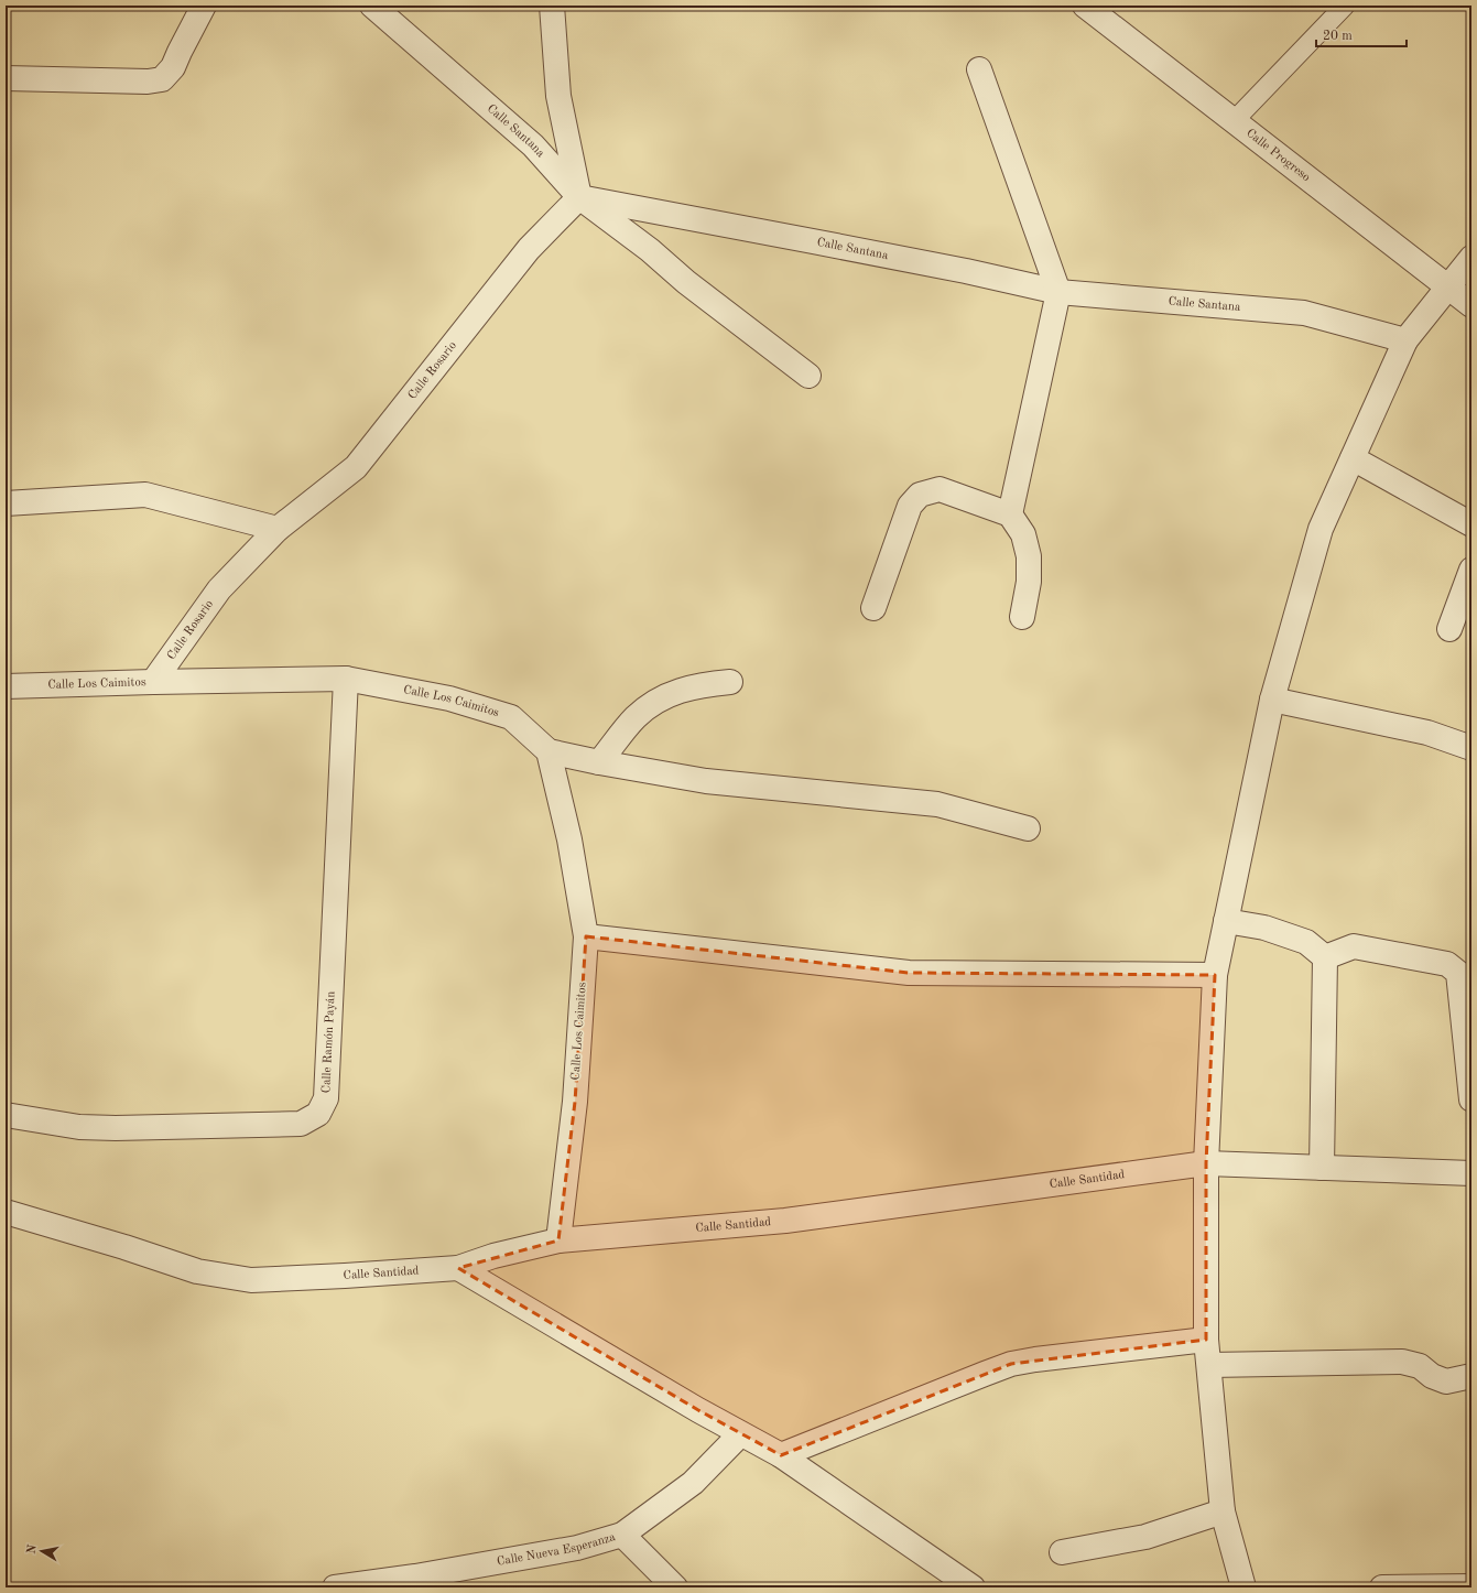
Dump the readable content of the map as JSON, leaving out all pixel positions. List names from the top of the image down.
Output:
{
  "streets": {
    "street": [
      "Calle Santana",
      "Calle Progreso",
      "Calle Rosario",
      "Calle Los Caimitos",
      "Calle Ramón Payán",
      "Calle Santidad",
      "Calle Nueva Esperanza"
    ]
  },
  "crossings": [
    ["Calle Santana", "Calle Rosario"],
    ["Calle Rosario", "Calle Los Caimitos"],
    ["Calle Los Caimitos", "Calle Ramón Payán"],
    ["Calle Los Caimitos", "Calle Santidad"]
  ],
  "scale_bar": "20 m",
  "north": "left"
}
